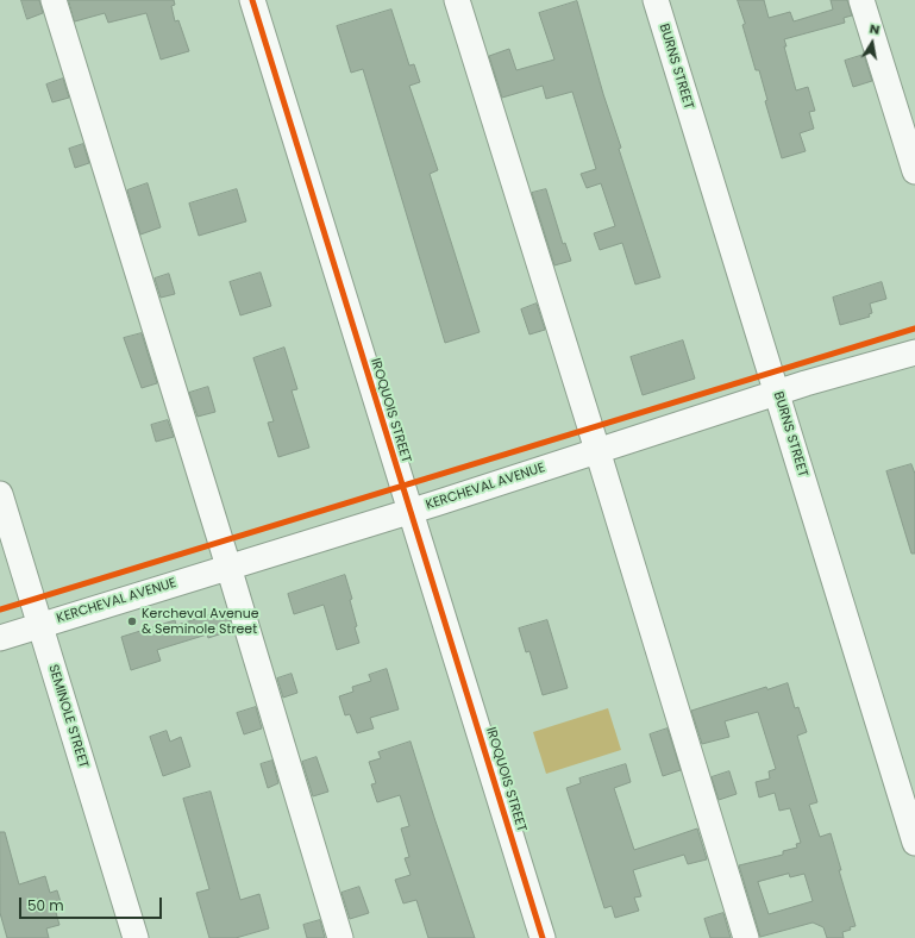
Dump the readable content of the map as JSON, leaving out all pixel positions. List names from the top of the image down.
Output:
{
  "streets": {
    "street": [
      "BURNS STREET",
      "IROQUOIS STREET",
      "KERCHEVAL AVENUE",
      "SEMINOLE STREET"
    ]
  },
  "crossings": [
    ["BURNS STREET", "KERCHEVAL AVENUE"],
    ["IROQUOIS STREET", "KERCHEVAL AVENUE"],
    ["KERCHEVAL AVENUE", "SEMINOLE STREET"]
  ],
  "places": ["Kercheval Avenue & Seminole Street"],
  "scale_bar": "50 m",
  "north": "top"
}
